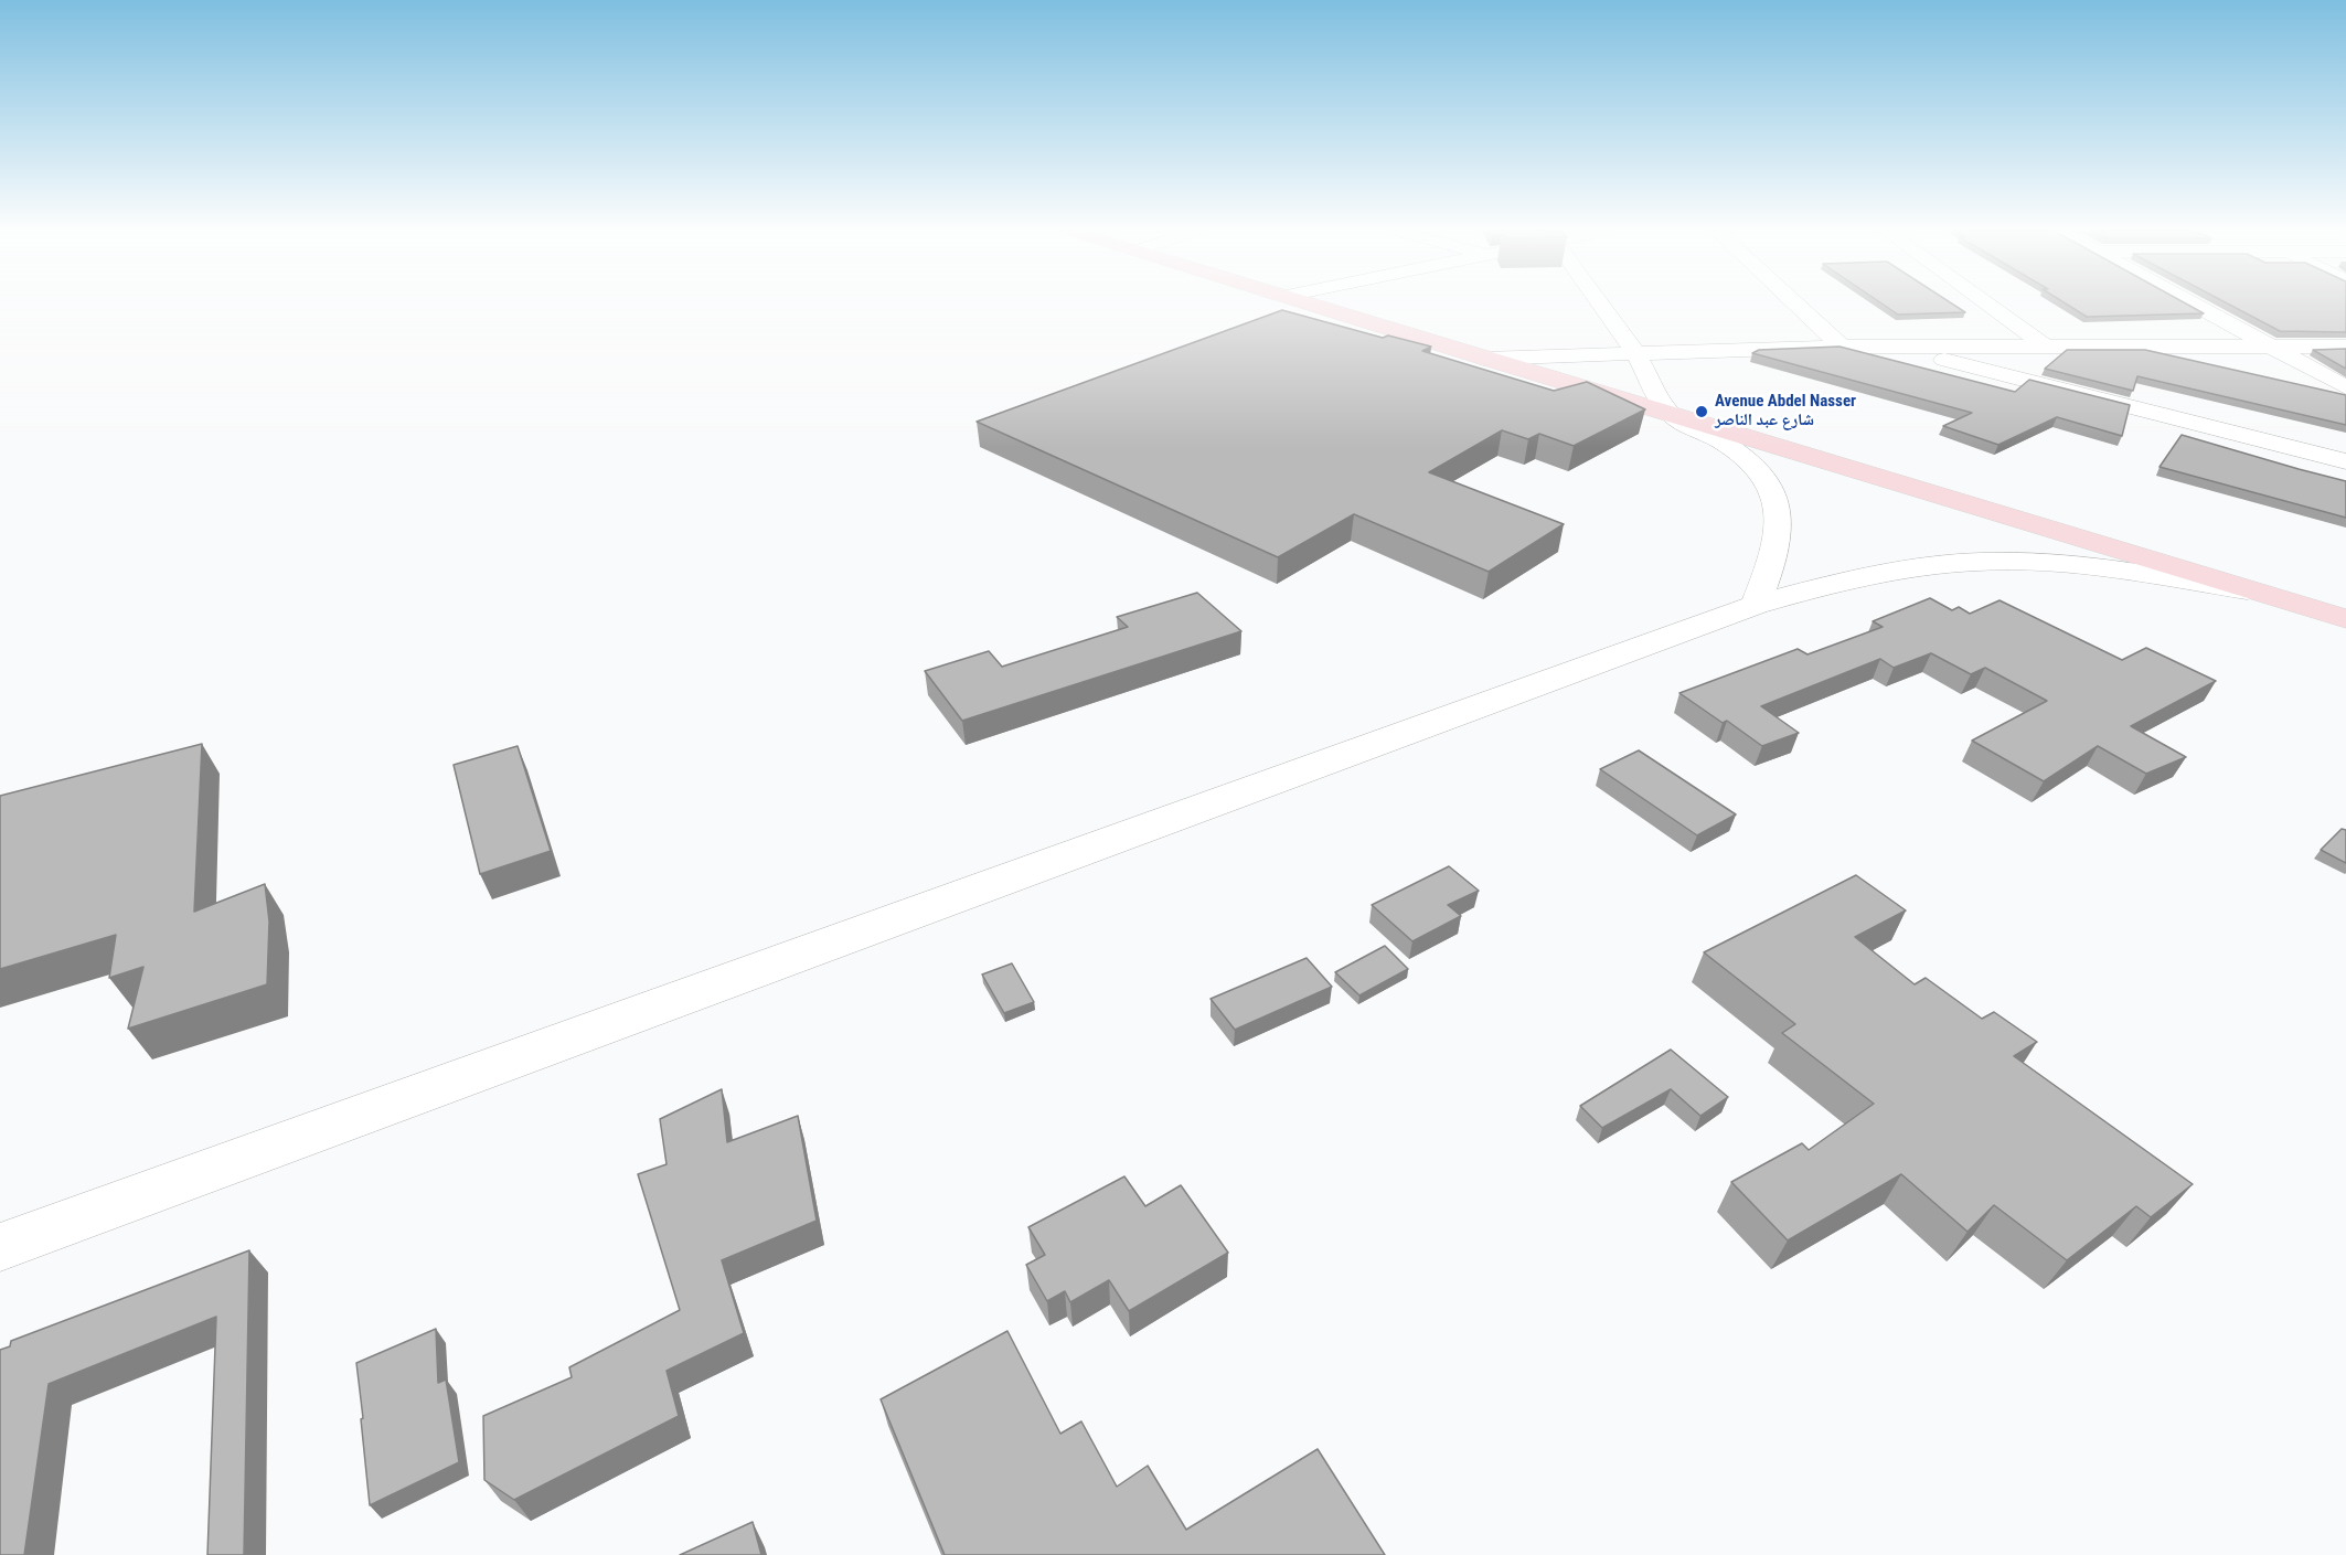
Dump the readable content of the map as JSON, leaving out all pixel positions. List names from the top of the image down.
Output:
{
  "places": ["Avenue Abdel Nasser شارع عبد الناصر"]
}
